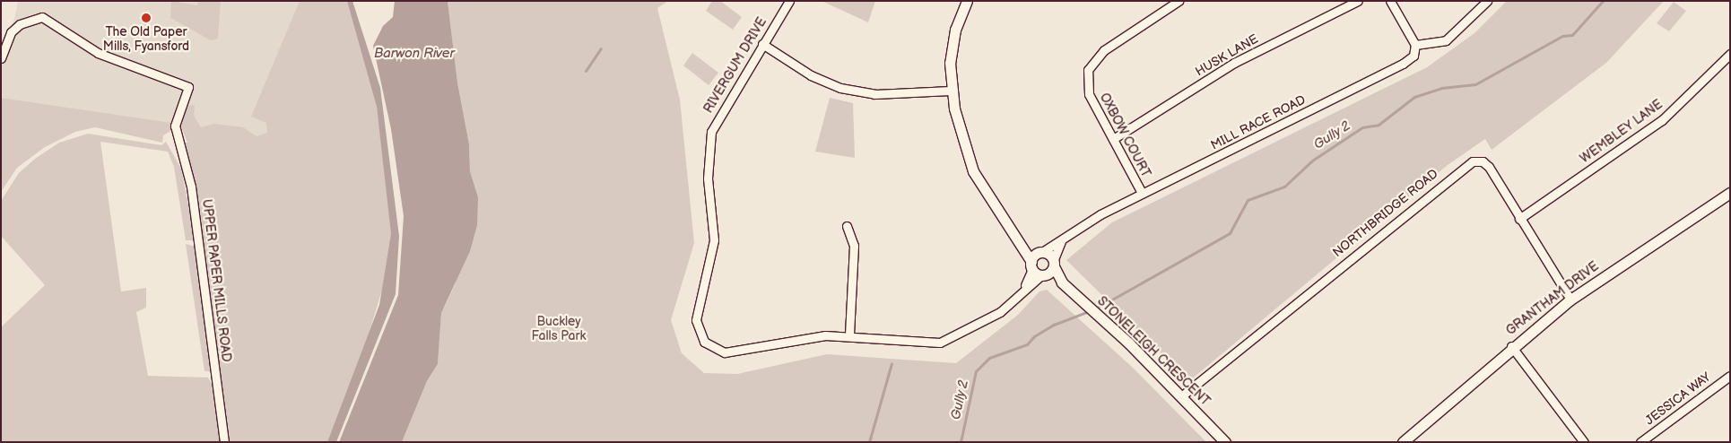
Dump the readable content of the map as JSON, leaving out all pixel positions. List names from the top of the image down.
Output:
{
  "streets": {
    "street": [
      "HUSK LANE",
      "RIVERGUM DRIVE",
      "MILL RACE ROAD",
      "WEMBLEY LANE",
      "OXBOW COURT",
      "NORTHBRIDGE ROAD",
      "UPPER PAPER MILLS ROAD",
      "GRANTHAM DRIVE",
      "STONELEIGH CRESCENT",
      "JESSICA WAY"
    ]
  },
  "crossings": [
    ["HUSK LANE", "OXBOW COURT"],
    ["RIVERGUM DRIVE", "STONELEIGH CRESCENT"],
    ["MILL RACE ROAD", "OXBOW COURT"],
    ["MILL RACE ROAD", "STONELEIGH CRESCENT"],
    ["WEMBLEY LANE", "NORTHBRIDGE ROAD"],
    ["NORTHBRIDGE ROAD", "GRANTHAM DRIVE"],
    ["NORTHBRIDGE ROAD", "STONELEIGH CRESCENT"]
  ],
  "water": ["Barwon River", "Gully 2"],
  "parks": ["Buckley Falls Park"],
  "places": ["The Old Paper Mills, Fyansford"]
}
